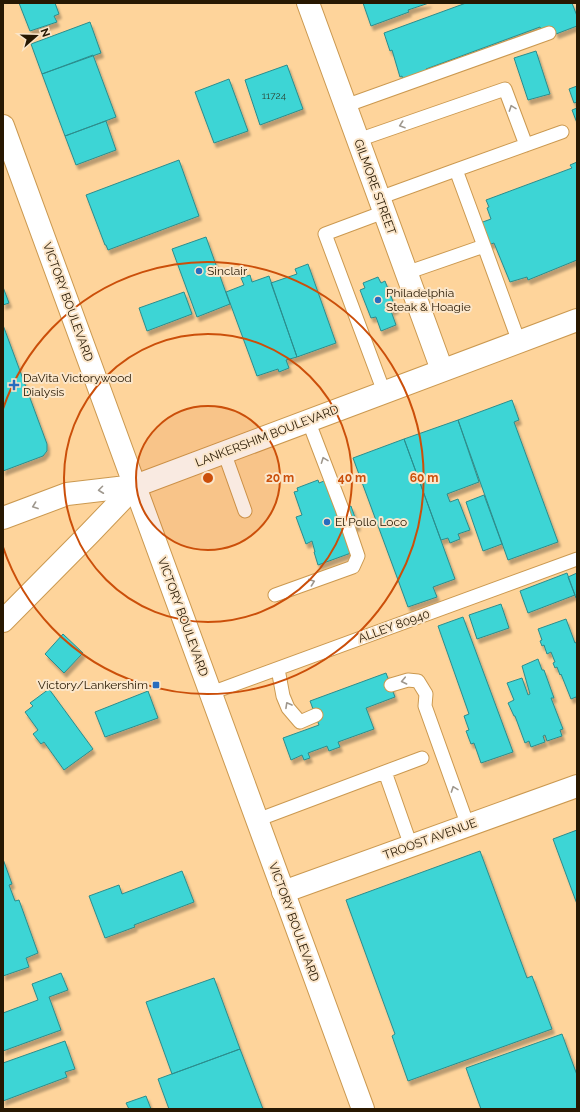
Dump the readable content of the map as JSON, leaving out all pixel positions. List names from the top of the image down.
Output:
{
  "streets": {
    "main road": [
      "GILMORE STREET",
      "VICTORY BOULEVARD",
      "LANKERSHIM BOULEVARD",
      "TROOST AVENUE"
    ],
    "lane": ["ALLEY 80940"]
  },
  "crossings": [
    ["GILMORE STREET", "LANKERSHIM BOULEVARD"],
    ["VICTORY BOULEVARD", "LANKERSHIM BOULEVARD"],
    ["VICTORY BOULEVARD", "ALLEY 80940"],
    ["VICTORY BOULEVARD", "TROOST AVENUE"]
  ],
  "places": {
    "other": ["Sinclair", "Philadelphia Steak & Hoagie", "El Pollo Loco"],
    "health": ["DaVita Victorywood Dialysis"],
    "transit": ["Victory/Lankershim"]
  },
  "house_numbers": ["11724"],
  "north": "right",
  "rings": ["20 m", "40 m", "60 m"]
}
